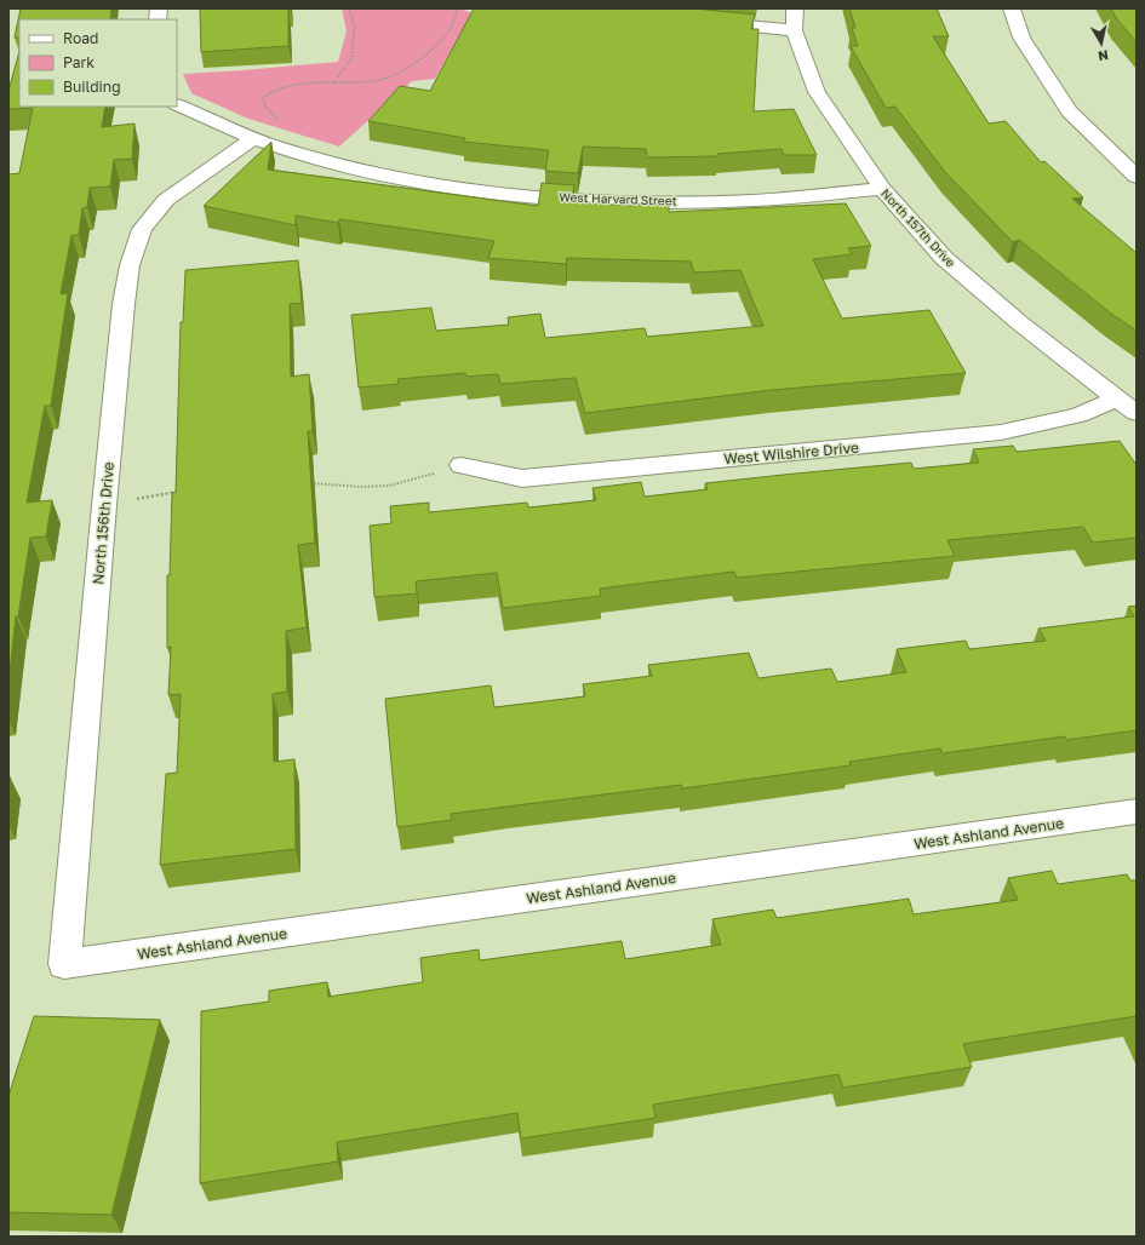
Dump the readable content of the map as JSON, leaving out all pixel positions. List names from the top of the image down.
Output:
{
  "streets": {
    "street": [
      "West Harvard Street",
      "North 157th Drive",
      "West Wilshire Drive",
      "North 156th Drive",
      "West Ashland Avenue"
    ]
  },
  "crossings": [
    ["West Harvard Street", "North 157th Drive"],
    ["West Harvard Street", "North 156th Drive"],
    ["North 157th Drive", "West Wilshire Drive"],
    ["North 156th Drive", "West Ashland Avenue"]
  ],
  "legend": ["Road", "Park", "Building"],
  "north": "bottom"
}
